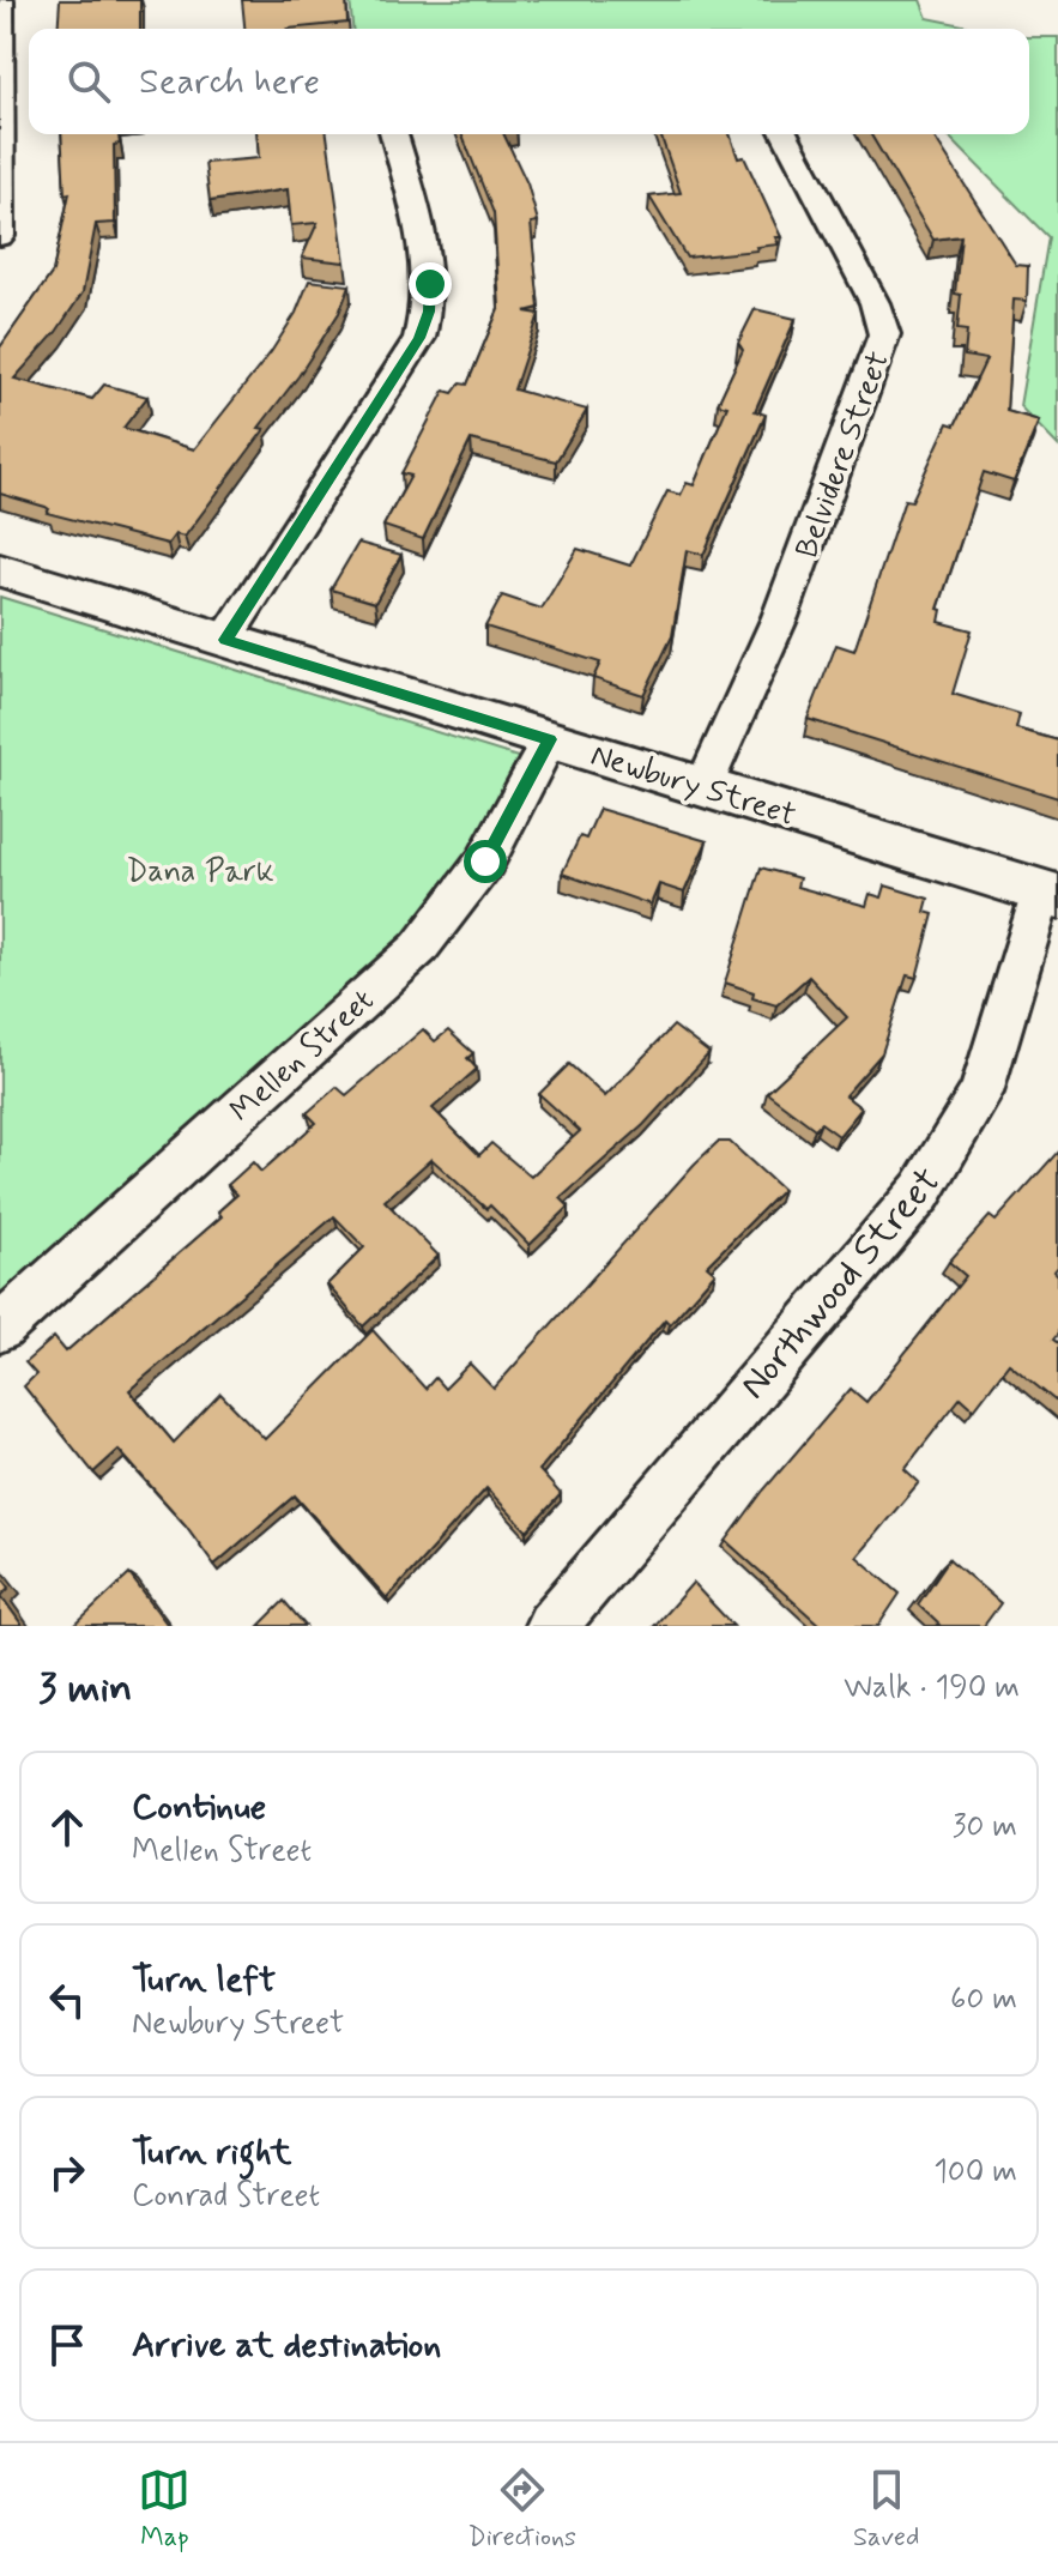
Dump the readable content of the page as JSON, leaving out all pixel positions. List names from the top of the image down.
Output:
{
  "streets": {
    "street": [
      "Belvidere Street",
      "Newbury Street",
      "Mellen Street",
      "Northwood Street"
    ]
  },
  "crossings": [
    ["Belvidere Street", "Newbury Street"],
    ["Newbury Street", "Mellen Street"],
    ["Newbury Street", "Northwood Street"]
  ],
  "parks": ["Dana Park"],
  "page": {
    "search": "Search here",
    "heading": ["3 min", "Walk · 190 m"],
    "list": [
      ["Continue", "Mellen Street", "30 m"],
      ["Turn left", "Newbury Street", "60 m"],
      ["Turn right", "Conrad Street", "100 m"],
      "Arrive at destination"
    ],
    "nav": ["Map", "Directions", "Saved"]
  }
}
